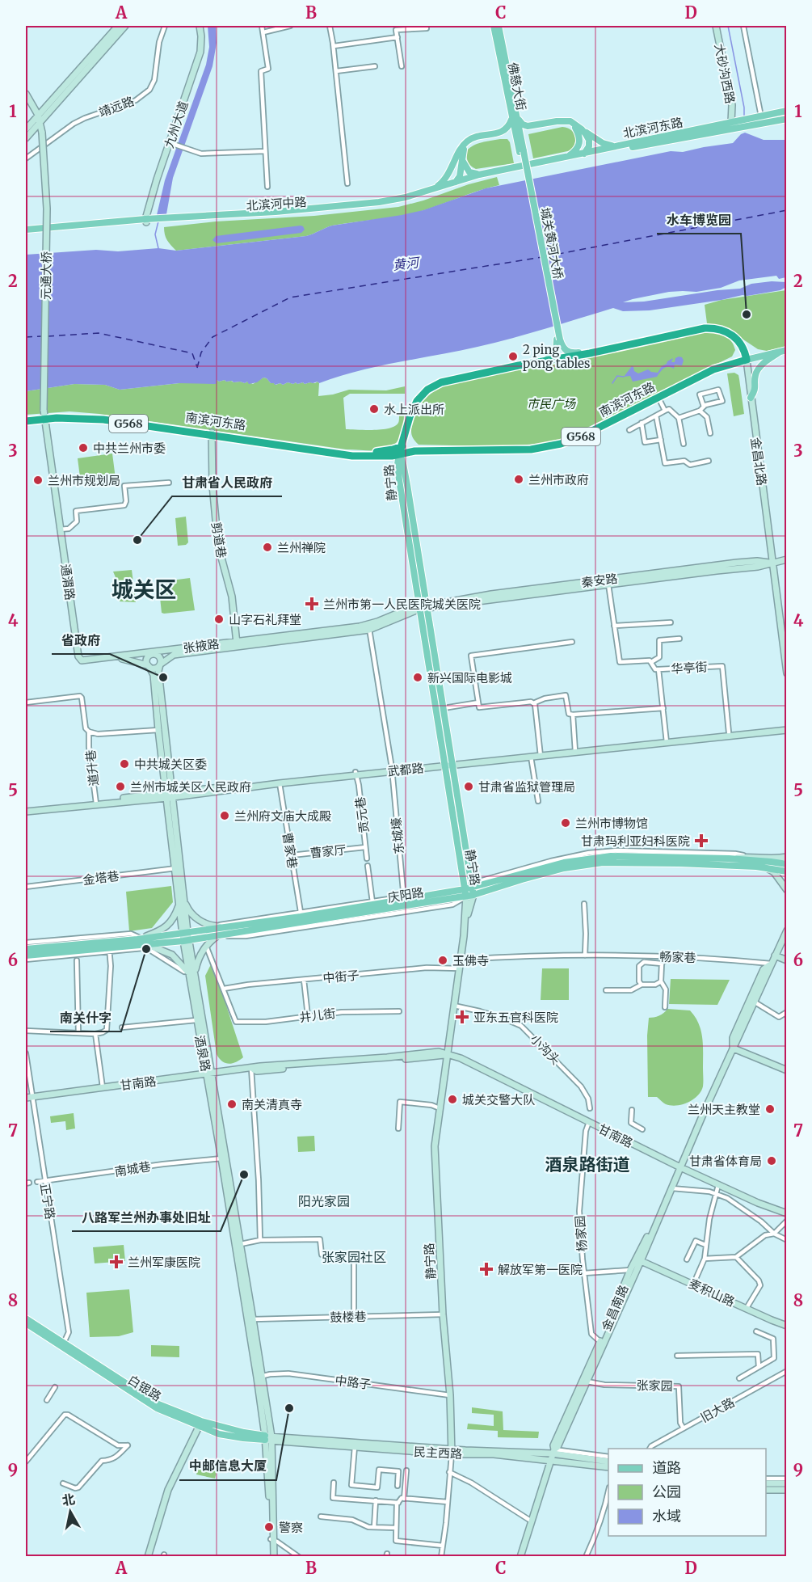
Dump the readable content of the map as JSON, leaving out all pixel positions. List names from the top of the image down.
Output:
{
  "streets": {
    "highway": ["南滨河东路", "G568"],
    "main road": [
      "大砂沟西路",
      "佛慈大街",
      "九州大道",
      "北滨河东路",
      "北滨河中路",
      "城关黄河大桥",
      "元通大桥",
      "金昌北路",
      "静宁路",
      "剪道巷",
      "秦安路",
      "通渭路",
      "张掖路",
      "武都路",
      "庆阳路",
      "酒泉路",
      "甘南路",
      "麦积山路",
      "金昌南路",
      "白银路",
      "民主西路"
    ],
    "street": [
      "靖远路",
      "华亭街",
      "道升巷",
      "贡元巷",
      "东城壕",
      "曹家巷",
      "曹家厅",
      "金塔巷",
      "畅家巷",
      "中街子",
      "井儿街",
      "小沟头",
      "南城巷",
      "正宁路",
      "杨家园",
      "鼓楼巷",
      "中路子",
      "张家园",
      "旧大路"
    ]
  },
  "crossings": [
    ["大砂沟西路", "北滨河东路"],
    ["佛慈大街", "城关黄河大桥"],
    ["九州大道", "北滨河中路"],
    ["北滨河东路", "北滨河中路"],
    ["元通大桥", "南滨河东路"],
    ["元通大桥", "通渭路"],
    ["南滨河东路", "金昌北路"],
    ["南滨河东路", "静宁路"],
    ["南滨河东路", "剪道巷"],
    ["南滨河东路", "通渭路"],
    ["金昌北路", "秦安路"],
    ["静宁路", "秦安路"],
    ["静宁路", "武都路"],
    ["静宁路", "庆阳路"],
    ["静宁路", "畅家巷"],
    ["静宁路", "中街子"],
    ["静宁路", "小沟头"],
    ["静宁路", "甘南路"],
    ["静宁路", "鼓楼巷"],
    ["静宁路", "中路子"],
    ["静宁路", "民主西路"],
    ["剪道巷", "秦安路"],
    ["剪道巷", "张掖路"],
    ["秦安路", "张掖路"],
    ["秦安路", "东城壕"],
    ["通渭路", "张掖路"],
    ["华亭街", "武都路"],
    ["道升巷", "武都路"],
    ["武都路", "贡元巷"],
    ["武都路", "东城壕"],
    ["武都路", "曹家巷"],
    ["武都路", "酒泉路"],
    ["贡元巷", "曹家厅"],
    ["东城壕", "庆阳路"],
    ["曹家巷", "曹家厅"],
    ["曹家巷", "庆阳路"],
    ["金塔巷", "酒泉路"],
    ["庆阳路", "酒泉路"],
    ["畅家巷", "金昌南路"],
    ["中街子", "井儿街"],
    ["酒泉路", "甘南路"],
    ["酒泉路", "南城巷"],
    ["酒泉路", "鼓楼巷"],
    ["酒泉路", "中路子"],
    ["酒泉路", "白银路"],
    ["酒泉路", "民主西路"],
    ["甘南路", "正宁路"],
    ["甘南路", "杨家园"],
    ["甘南路", "金昌南路"],
    ["南城巷", "正宁路"],
    ["正宁路", "白银路"],
    ["杨家园", "金昌南路"],
    ["麦积山路", "金昌南路"],
    ["金昌南路", "张家园"],
    ["金昌南路", "民主西路"],
    ["张家园", "旧大路"],
    ["白银路", "民主西路"]
  ],
  "districts": [
    "城关区",
    "酒泉路街道",
    "阳光家园",
    "张家园社区"
  ],
  "water": ["黄河"],
  "parks": ["市民广场"],
  "places": {
    "other": [
      "水车博览园",
      "2 ping pong tables",
      "水上派出所",
      "中共兰州市委",
      "兰州市政府",
      "兰州市规划局",
      "甘肃省人民政府",
      "兰州禅院",
      "山字石礼拜堂",
      "省政府",
      "新兴国际电影城",
      "中共城关区委",
      "兰州市城关区人民政府",
      "甘肃省监狱管理局",
      "兰州府文庙大成殿",
      "兰州市博物馆",
      "南关什字",
      "玉佛寺",
      "城关交警大队",
      "南关清真寺",
      "兰州天主教堂",
      "甘肃省体育局",
      "八路军兰州办事处旧址",
      "中邮信息大厦",
      "警察"
    ],
    "health": [
      "兰州市第一人民医院城关医院",
      "甘肃玛利亚妇科医院",
      "亚东五官科医院",
      "兰州军康医院",
      "解放军第一医院"
    ]
  },
  "legend": ["道路", "公园", "水域"],
  "north": "top",
  "grid": {
    "columns": [
      "A",
      "B",
      "C",
      "D"
    ],
    "rows": [
      "1",
      "2",
      "3",
      "4",
      "5",
      "6",
      "7",
      "8",
      "9"
    ]
  }
}
